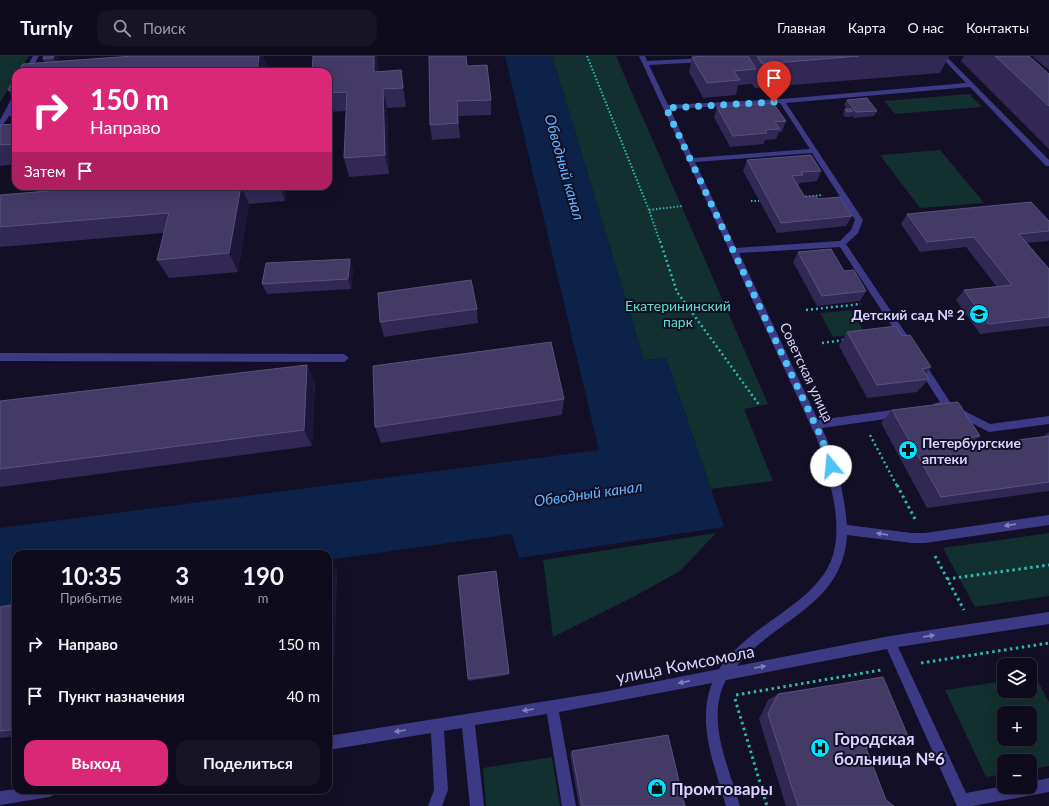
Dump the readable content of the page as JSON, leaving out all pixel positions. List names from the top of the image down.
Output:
{
  "streets": {
    "street": ["Советская улица", "улица Комсомола"]
  },
  "crossings": [
    ["Советская улица", "улица Комсомола"]
  ],
  "water": ["Обводный канал"],
  "parks": ["Екатерининский парк"],
  "places": {
    "school or university": ["Детский сад № 2"],
    "pharmacy": ["Петербургские аптеки"],
    "hospital": ["Городская больница №6"],
    "shop": ["Промтовары"]
  },
  "page": {
    "header": "Turnly",
    "search": "Поиск",
    "nav": [
      "Главная",
      "Карта",
      "О нас",
      "Контакты"
    ],
    "turn": ["150 m", "Направо"],
    "then": "Затем",
    "eta": [
      "10:35",
      "Прибытие",
      "3",
      "мин",
      "190",
      "m"
    ],
    "list": [
      {
        "name": "Направо",
        "value": "150 m"
      },
      {
        "name": "Пункт назначения",
        "value": "40 m"
      }
    ],
    "map_buttons": ["+", "−"],
    "buttons": ["Выход", "Поделиться"]
  }
}
